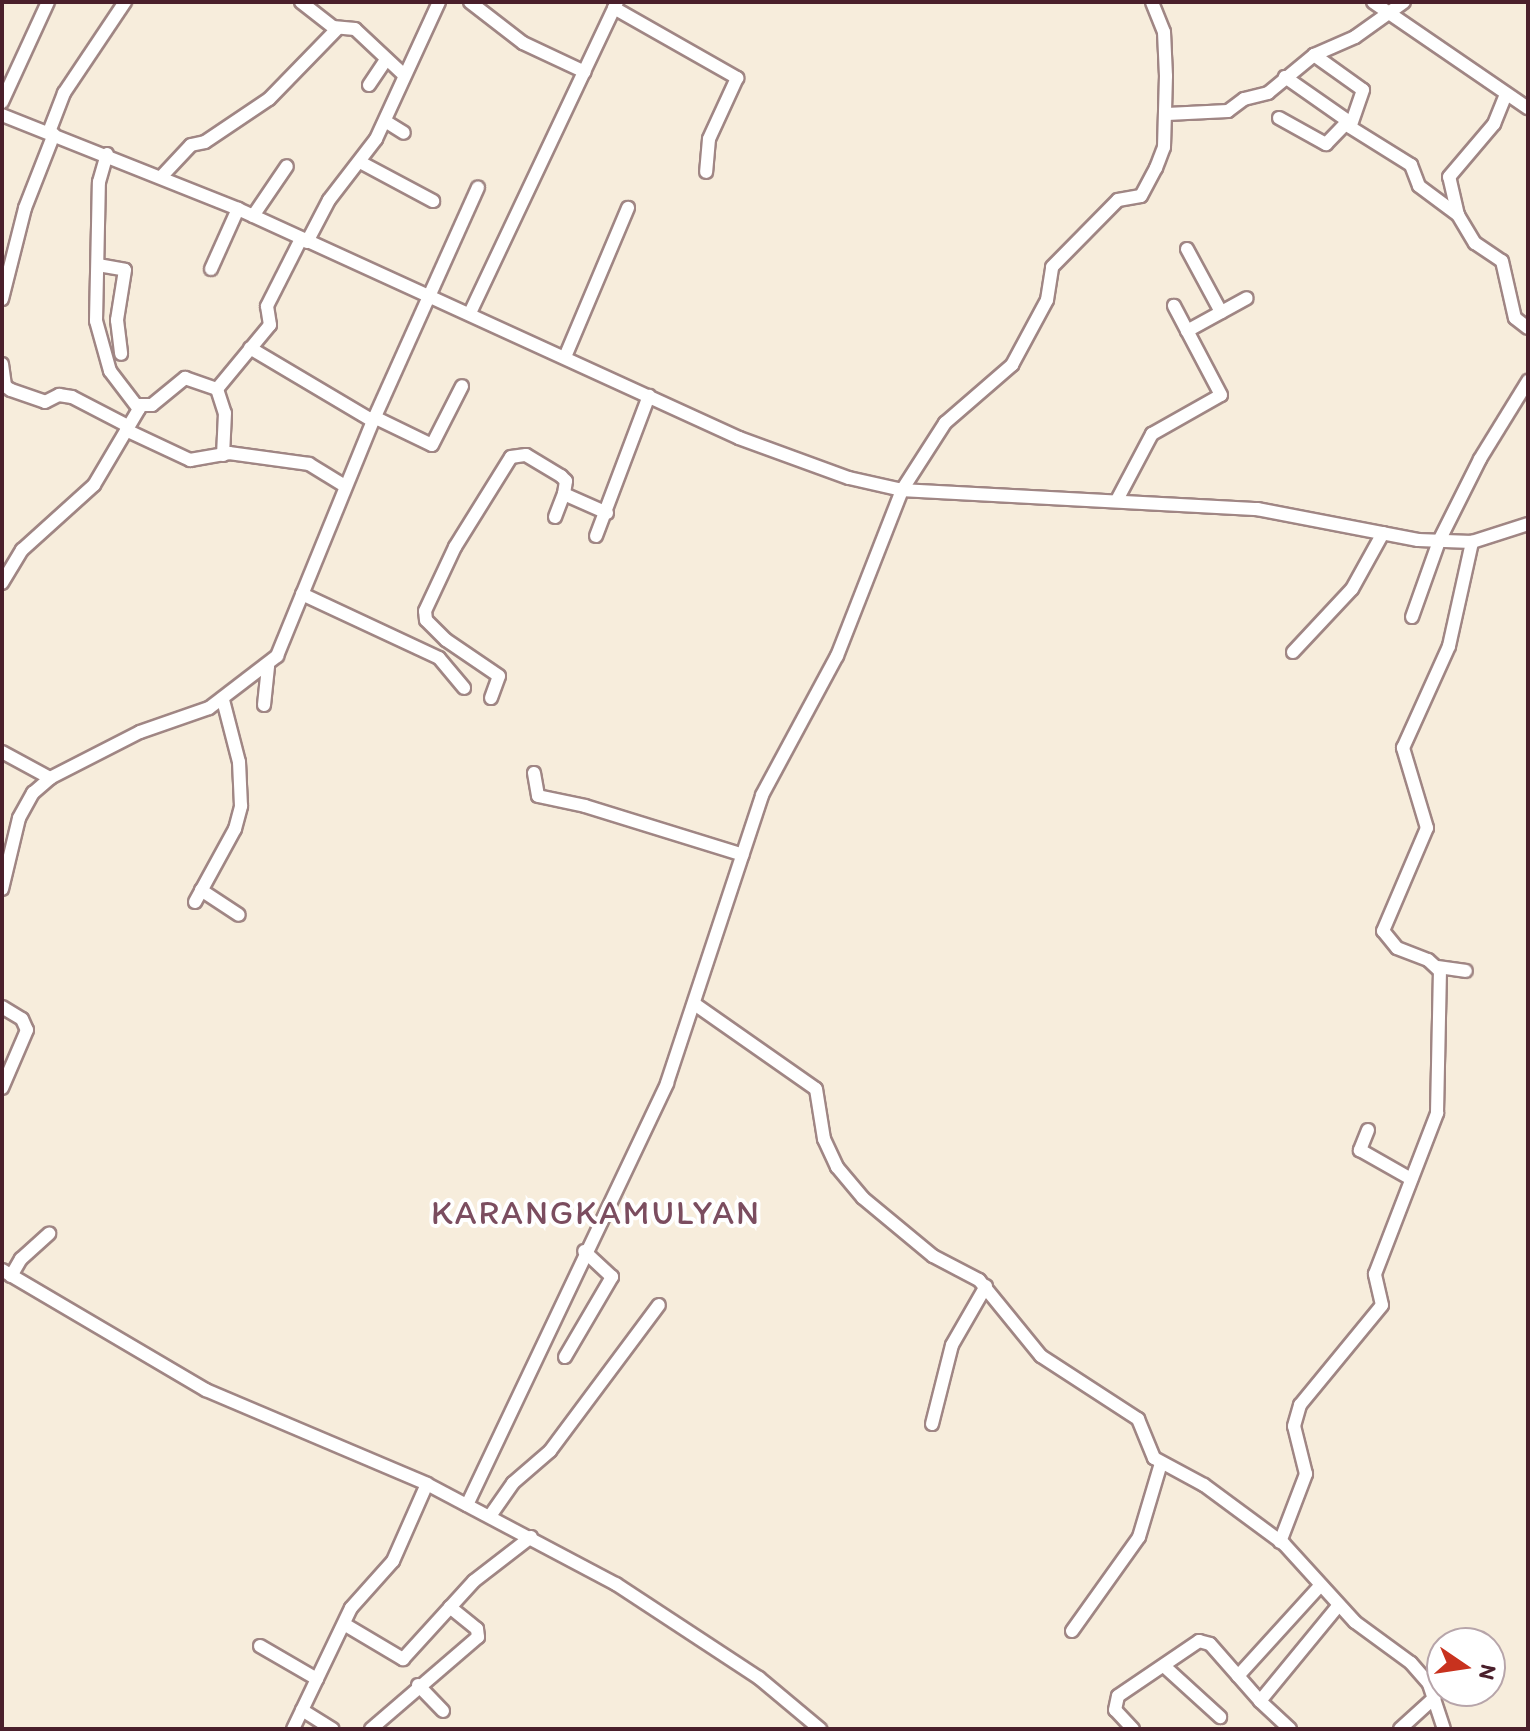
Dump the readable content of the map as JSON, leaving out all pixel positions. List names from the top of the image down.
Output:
{
  "districts": ["KARANGKAMULYAN"],
  "north": "right"
}
